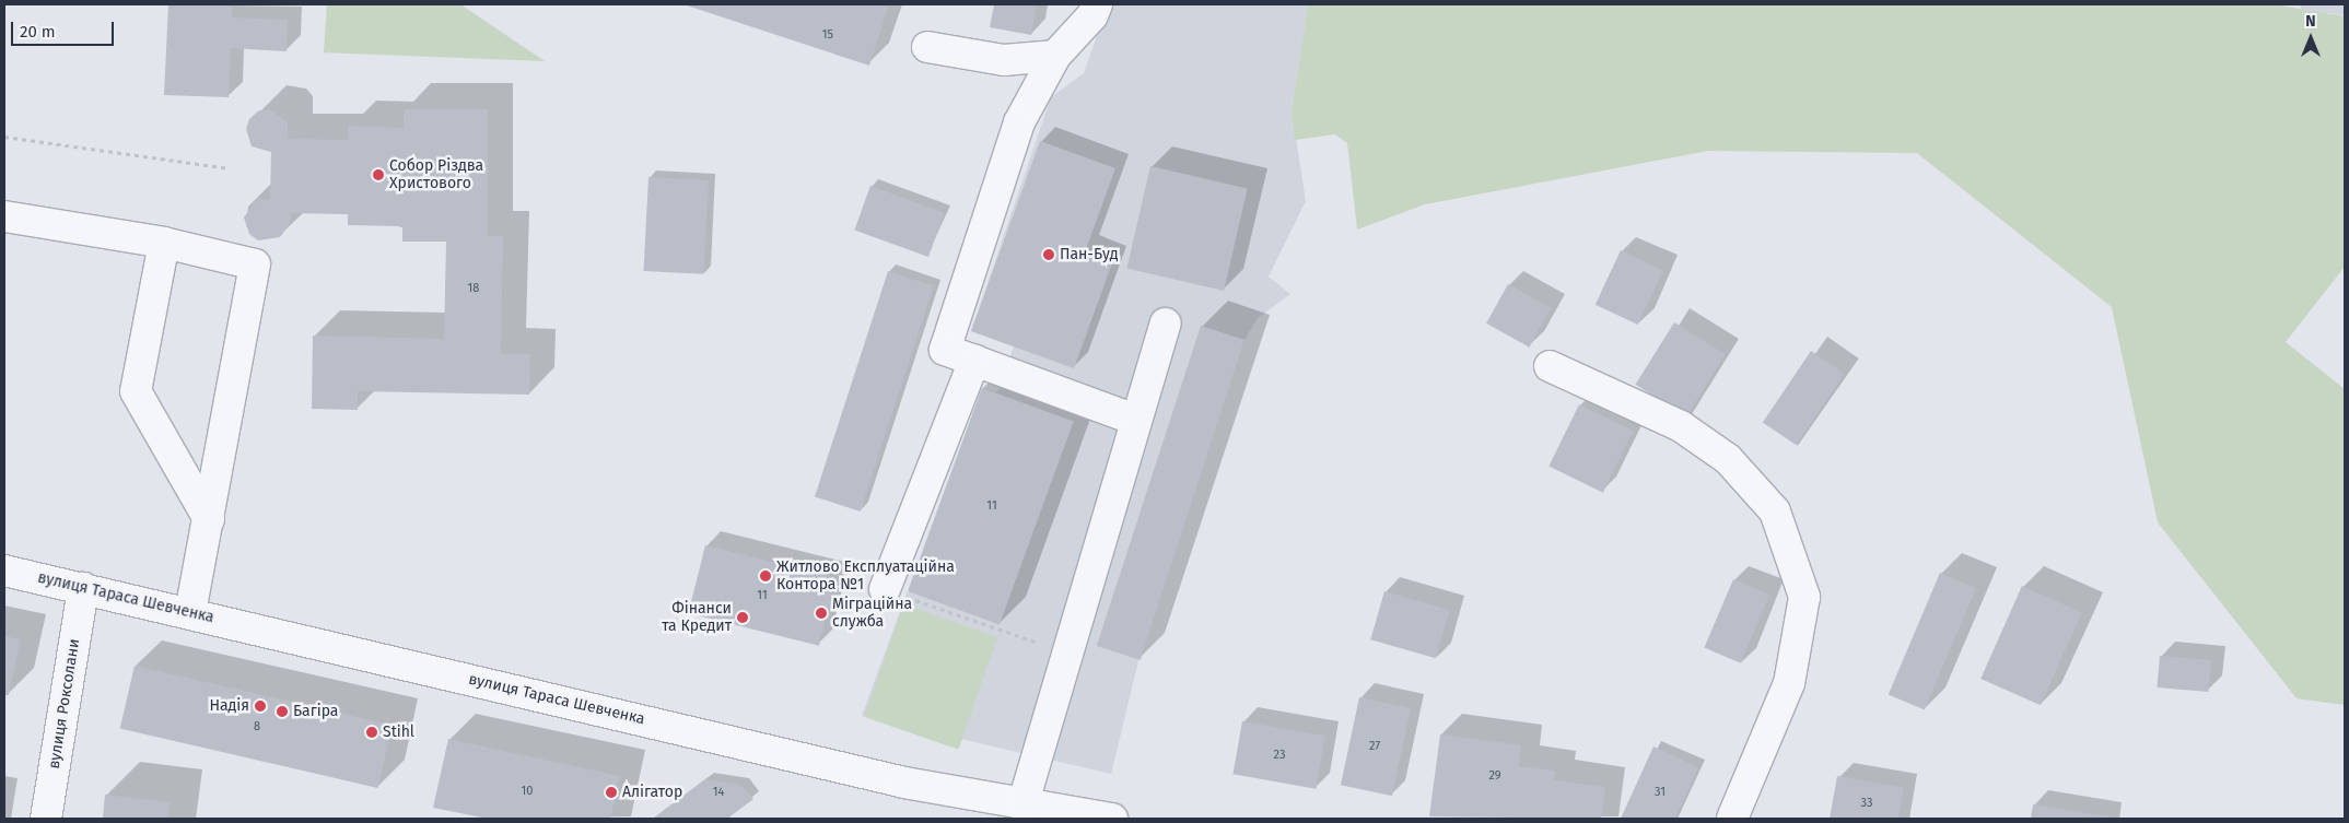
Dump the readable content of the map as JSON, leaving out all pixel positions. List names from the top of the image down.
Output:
{
  "streets": {
    "street": ["вулиця Тараса Шевченка", "вулиця Роксолани"]
  },
  "crossings": [
    ["вулиця Тараса Шевченка", "вулиця Роксолани"]
  ],
  "places": [
    "Собор Різдва Христового",
    "Пан-Буд",
    "Житлово Експлуатаційна Контора №1",
    "Міграційна служба",
    "Фінанси та Кредит",
    "Надія",
    "Багіра",
    "Stihl",
    "Алігатор"
  ],
  "house_numbers": [
    "15",
    "18",
    "11",
    "11",
    "8",
    "27",
    "23",
    "29",
    "10",
    "14",
    "31",
    "33"
  ],
  "scale_bar": "20 m",
  "north": "top"
}
